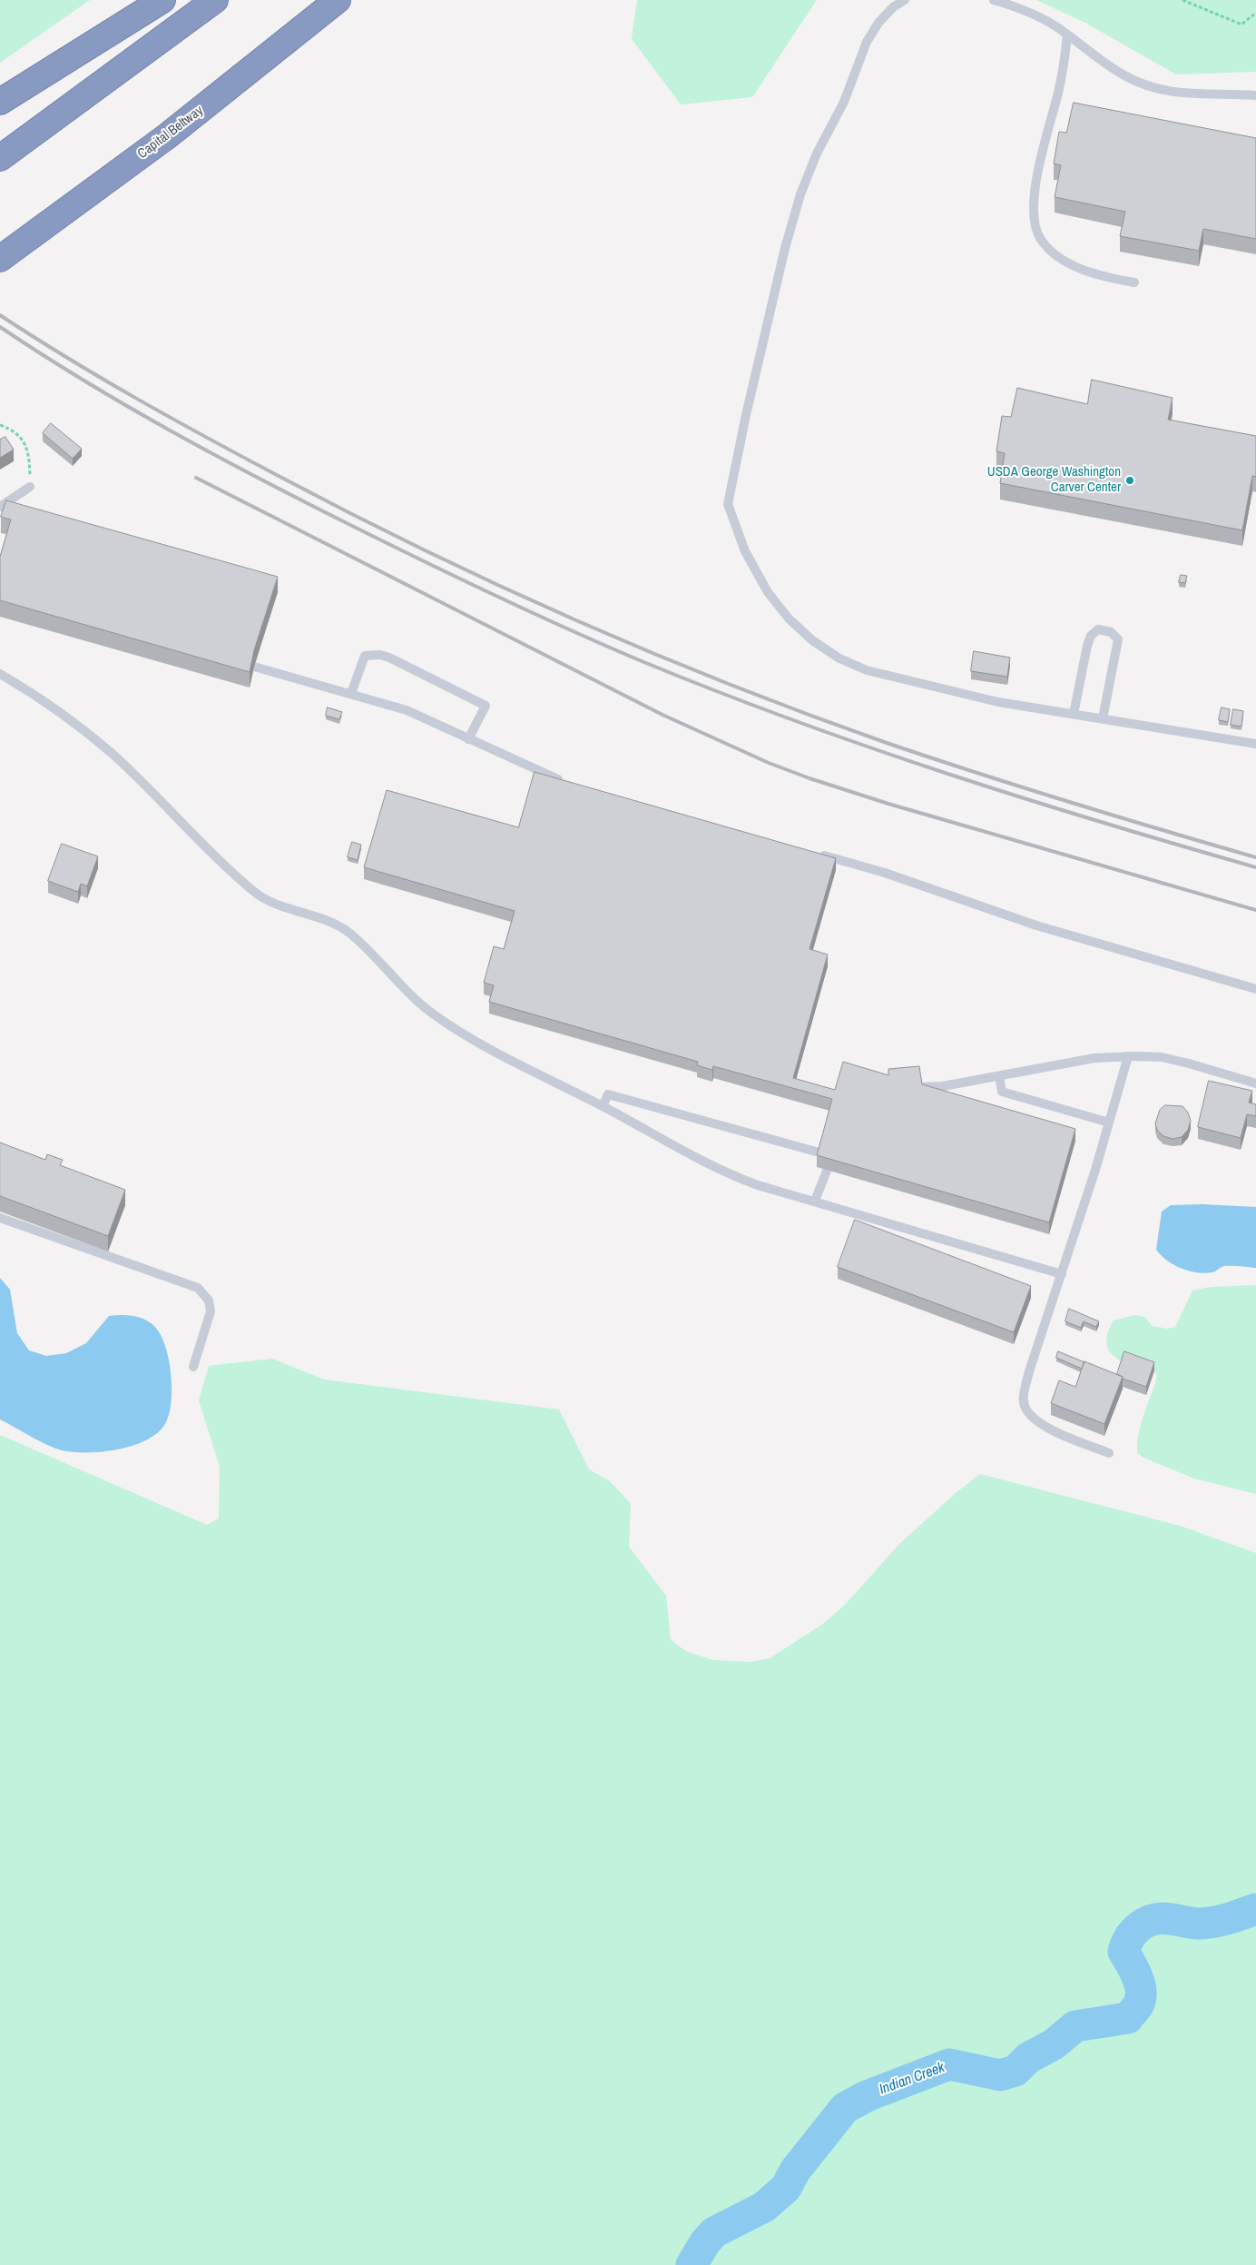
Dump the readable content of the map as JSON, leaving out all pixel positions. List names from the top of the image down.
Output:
{
  "streets": {
    "highway": ["Capital Beltway"]
  },
  "water": ["Indian Creek"],
  "places": ["USDA George Washington Carver Center"]
}
